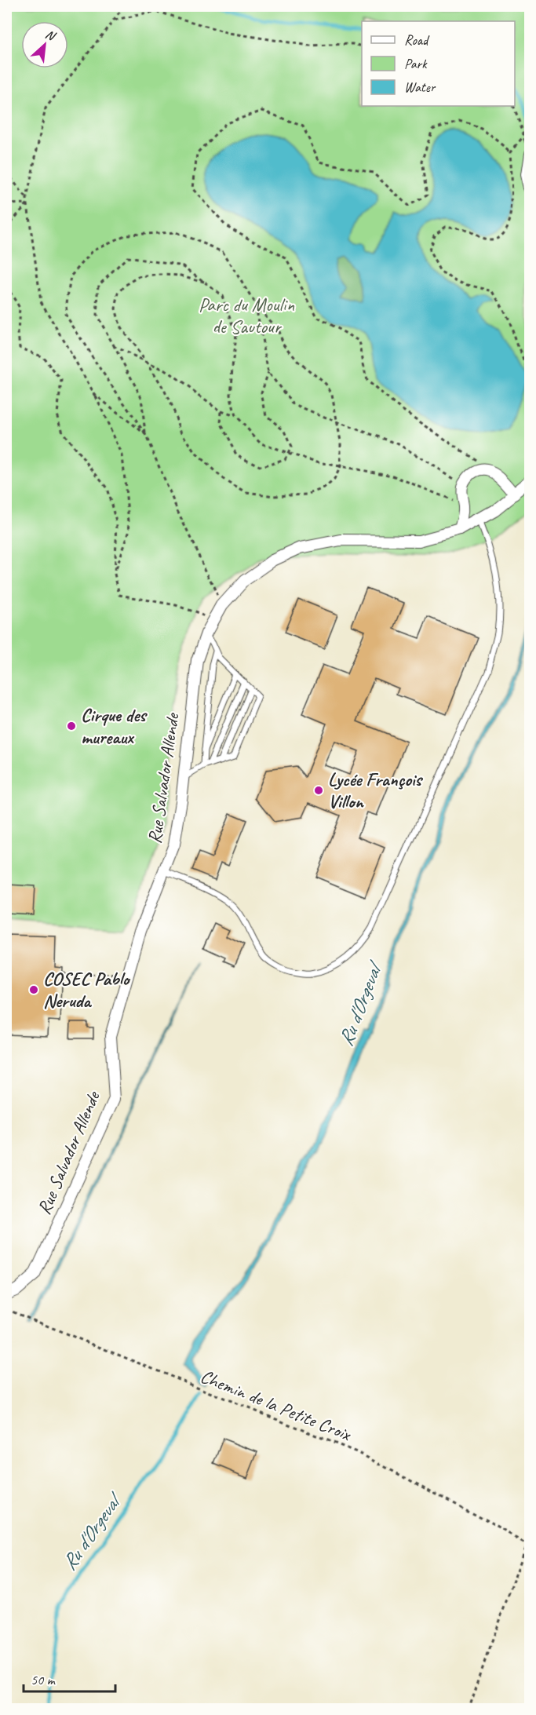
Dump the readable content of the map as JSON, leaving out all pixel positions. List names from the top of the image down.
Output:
{
  "streets": {
    "street": ["Rue Salvador Allende"],
    "path": ["Chemin de la Petite Croix"]
  },
  "water": ["Ru d'Orgeval"],
  "parks": ["Parc du Moulin de Sautour"],
  "places": ["Cirque des mureaux", "Lycée François Villon", "COSEC Pablo Neruda"],
  "legend": ["Road", "Park", "Water"],
  "scale_bar": "50 m",
  "north": "top right"
}
